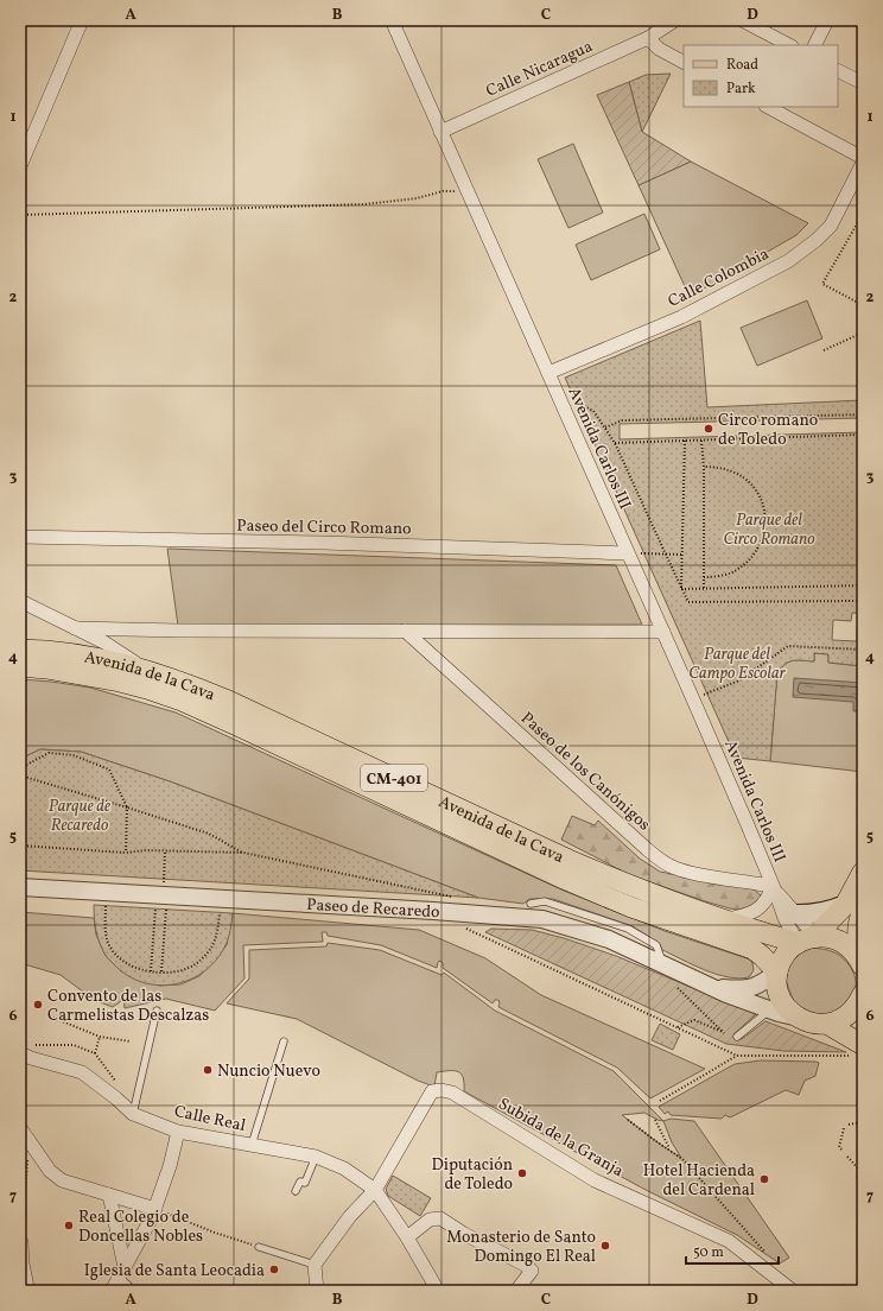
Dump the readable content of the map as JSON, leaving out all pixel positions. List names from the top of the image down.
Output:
{
  "streets": {
    "main road": ["Avenida de la Cava", "CM-401"],
    "street": [
      "Calle Nicaragua",
      "Calle Colombia",
      "Avenida Carlos III",
      "Paseo del Circo Romano",
      "Paseo de los Canónigos",
      "Paseo de Recaredo",
      "Calle Real",
      "Subida de la Granja"
    ]
  },
  "crossings": [
    ["Calle Nicaragua", "Avenida Carlos III"],
    ["Calle Colombia", "Avenida Carlos III"],
    ["Avenida Carlos III", "Paseo del Circo Romano"],
    ["Avenida Carlos III", "Avenida de la Cava"],
    ["Avenida Carlos III", "Paseo de los Canónigos"],
    ["Avenida de la Cava", "Paseo de Recaredo"],
    ["Calle Real", "Subida de la Granja"]
  ],
  "parks": ["Parque del Circo Romano", "Parque del Campo Escolar", "Parque de Recaredo"],
  "places": [
    "Circo romano de Toledo",
    "Convento de las Carmelistas Descalzas",
    "Nuncio Nuevo",
    "Diputación de Toledo",
    "Hotel Hacienda del Cardenal",
    "Real Colegio de Doncellas Nobles",
    "Monasterio de Santo Domingo El Real",
    "Iglesia de Santa Leocadia"
  ],
  "legend": ["Road", "Park"],
  "scale_bar": "50 m",
  "grid": {
    "columns": [
      "A",
      "B",
      "C",
      "D"
    ],
    "rows": [
      "1",
      "2",
      "3",
      "4",
      "5",
      "6",
      "7"
    ]
  }
}
